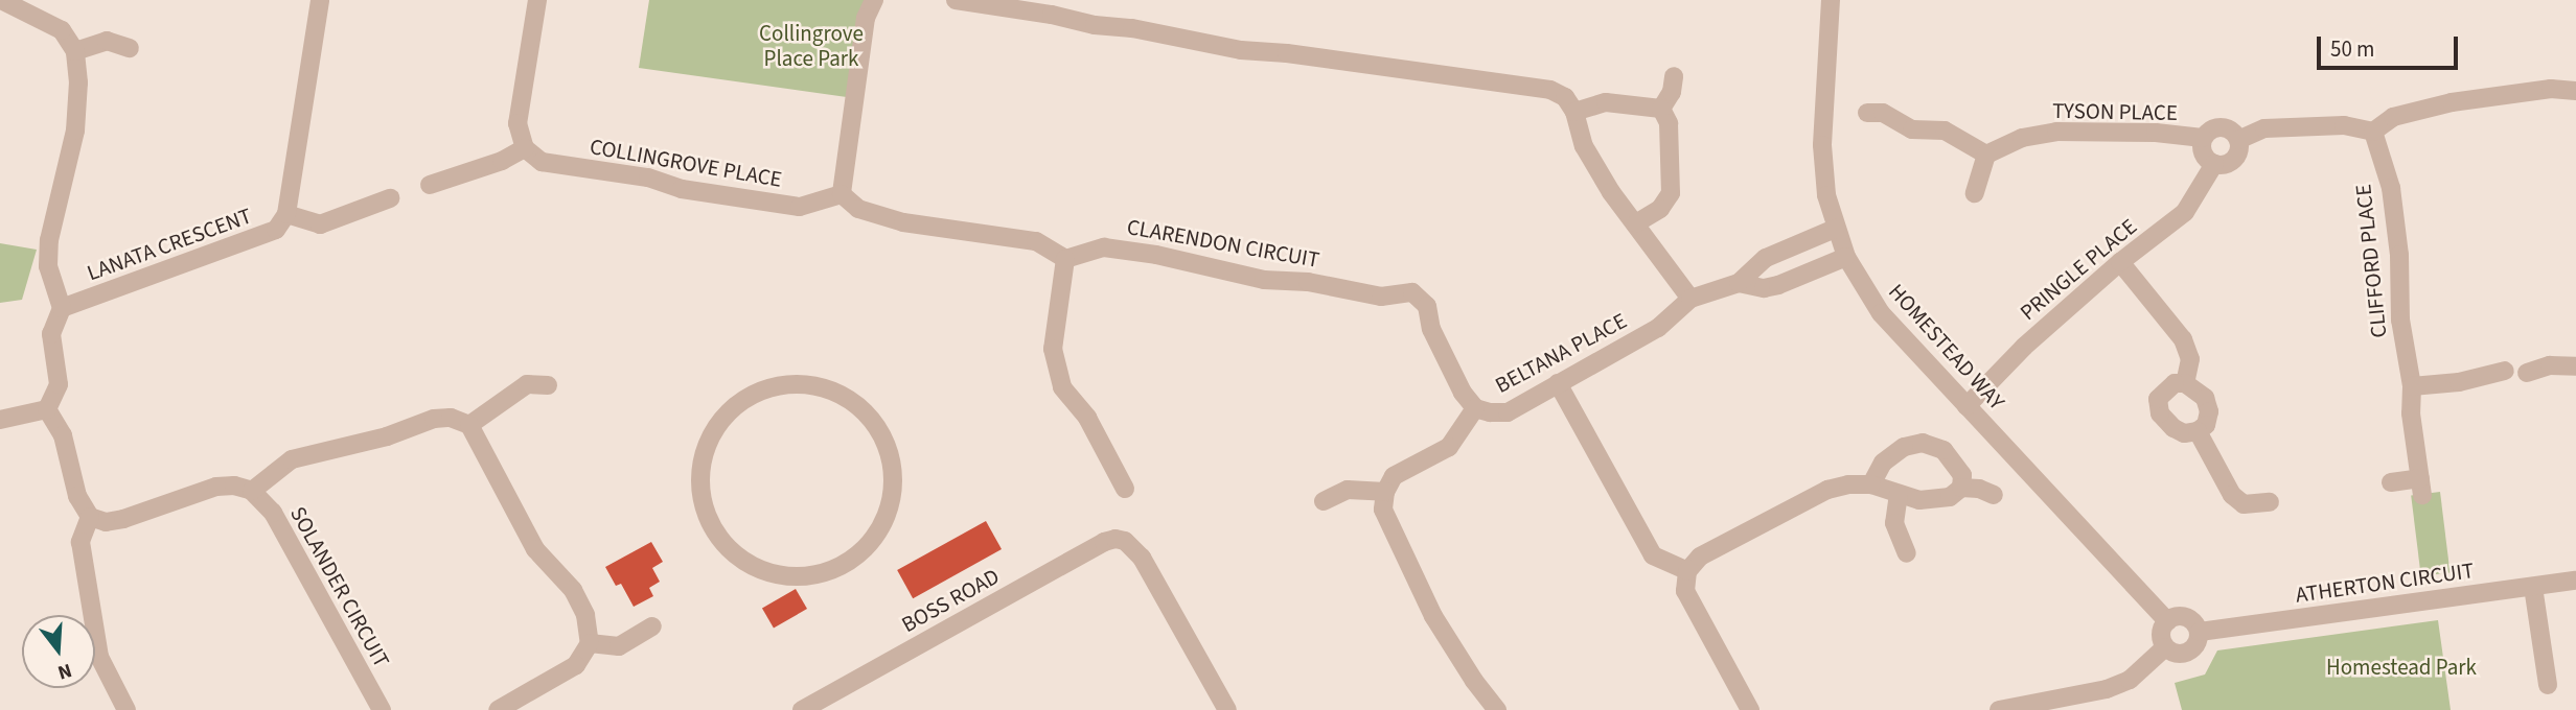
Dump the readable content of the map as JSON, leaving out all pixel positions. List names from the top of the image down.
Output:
{
  "streets": {
    "street": [
      "TYSON PLACE",
      "COLLINGROVE PLACE",
      "CLARENDON CIRCUIT",
      "LANATA CRESCENT",
      "CLIFFORD PLACE",
      "PRINGLE PLACE",
      "HOMESTEAD WAY",
      "BELTANA PLACE",
      "ATHERTON CIRCUIT",
      "SOLANDER CIRCUIT",
      "BOSS ROAD"
    ]
  },
  "crossings": [
    ["TYSON PLACE", "PRINGLE PLACE"],
    ["CLARENDON CIRCUIT", "BELTANA PLACE"],
    ["PRINGLE PLACE", "HOMESTEAD WAY"],
    ["HOMESTEAD WAY", "BELTANA PLACE"],
    ["HOMESTEAD WAY", "ATHERTON CIRCUIT"]
  ],
  "parks": ["Collingrove Place Park", "Homestead Park"],
  "scale_bar": "50 m",
  "north": "bottom"
}
